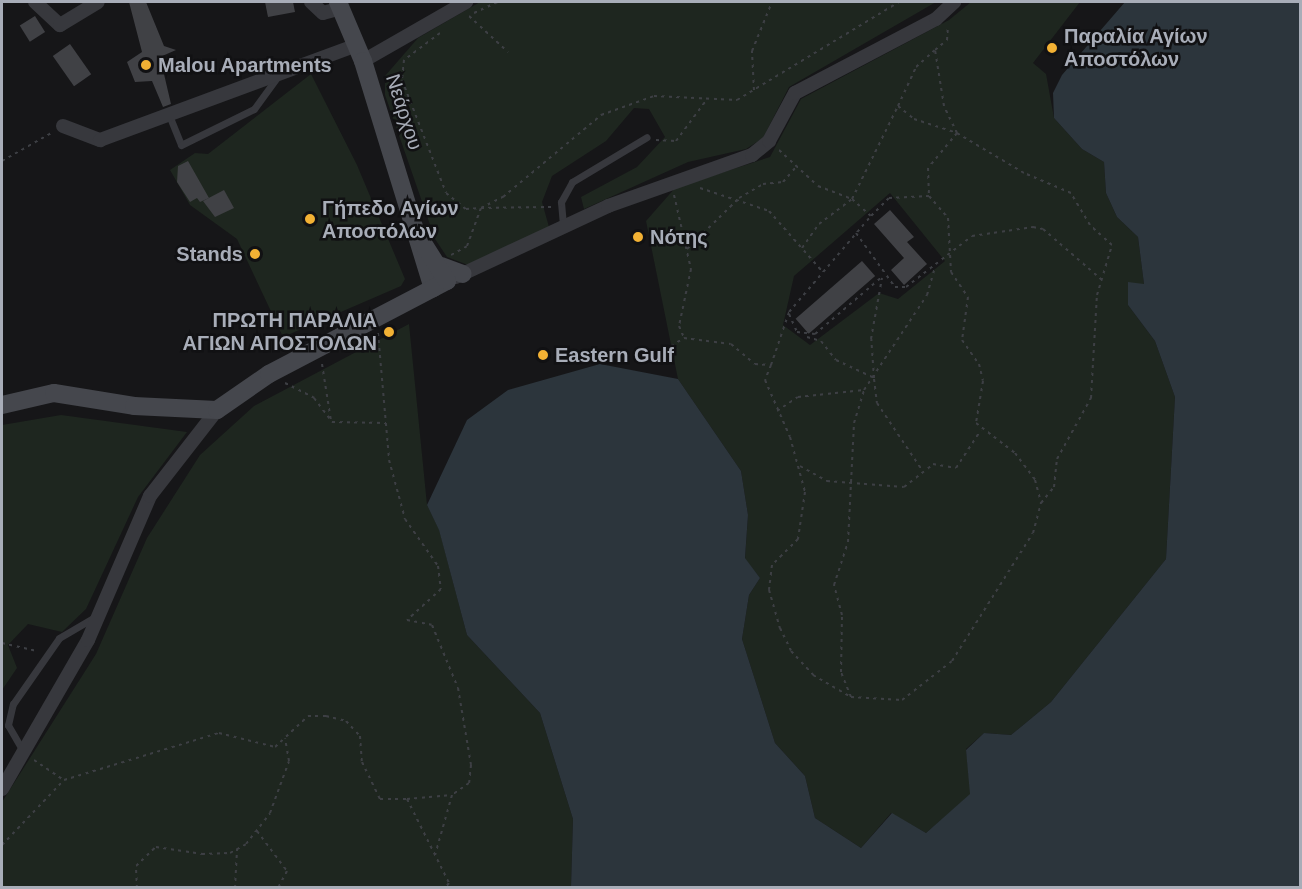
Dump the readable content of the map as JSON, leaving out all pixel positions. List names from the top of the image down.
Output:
{
  "streets": {
    "street": ["Νεάρχου"]
  },
  "places": [
    "Παραλία Αγίων Αποστόλων",
    "Malou Apartments",
    "Γήπεδο Αγίων Αποστόλων",
    "Νότης",
    "Stands",
    "ΠΡΩΤΗ ΠΑΡΑΛΙΑ ΑΓΙΩΝ ΑΠΟΣΤΟΛΩΝ",
    "Eastern Gulf"
  ]
}
